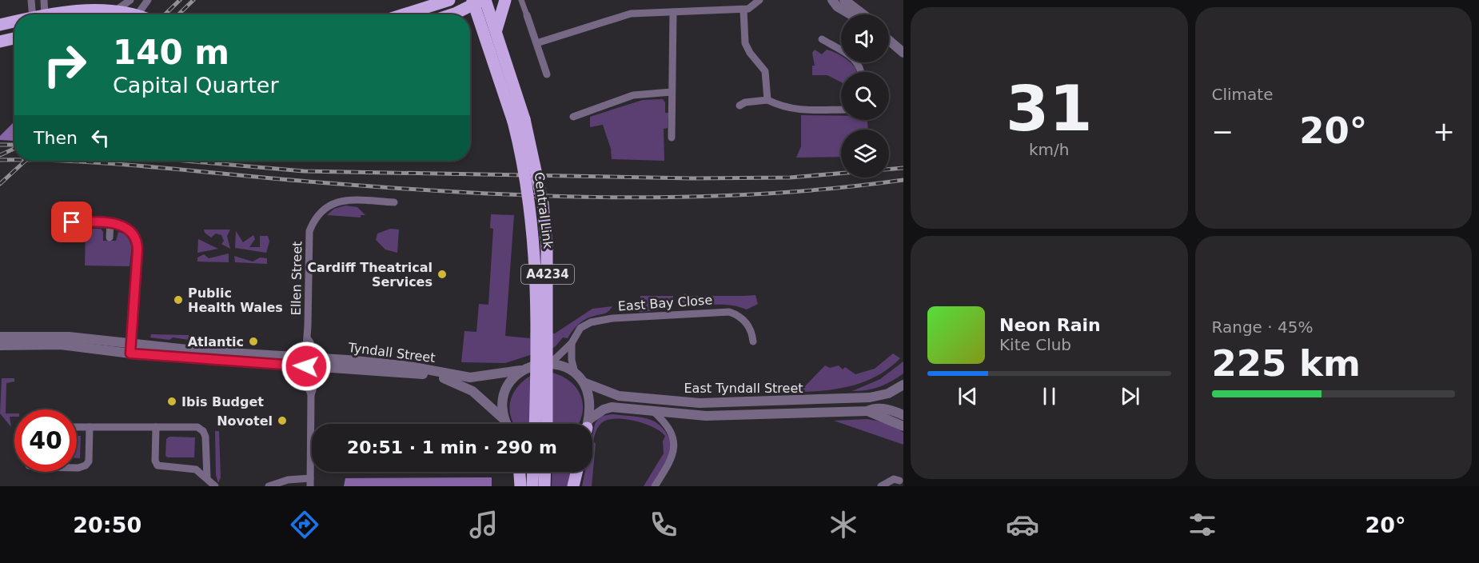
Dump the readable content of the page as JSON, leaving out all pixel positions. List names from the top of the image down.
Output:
{
  "streets": {
    "main road": ["Central Link", "A4234"],
    "street": [
      "Ellen Street",
      "East Bay Close",
      "Tyndall Street",
      "East Tyndall Street"
    ]
  },
  "crossings": [
    ["Ellen Street", "Tyndall Street"],
    ["East Bay Close", "Tyndall Street"]
  ],
  "places": [
    "Cardiff Theatrical Services",
    "Public Health Wales",
    "Atlantic",
    "Ibis Budget",
    "Novotel"
  ],
  "page": {
    "tile": [
      ["31", "km/h"],
      "Climate",
      ["Range · 45%", "225 km"]
    ],
    "turn": ["140 m", "Capital Quarter"],
    "heat": ["−", "20°", "+"],
    "then": "Then",
    "song": ["Neon Rain", "Kite Club"],
    "limit": "40",
    "trip": "20:51 · 1 min · 290 m",
    "tabs": ["20:50", "20°"]
  }
}
